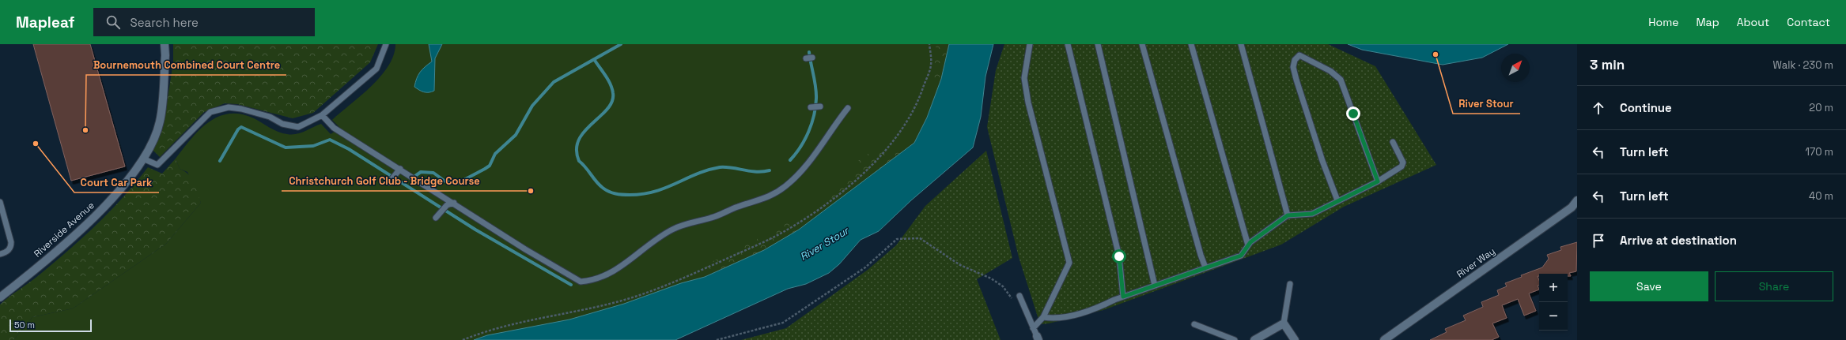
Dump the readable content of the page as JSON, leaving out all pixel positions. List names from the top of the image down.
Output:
{
  "streets": {
    "street": ["Riverside Avenue", "River Way"]
  },
  "water": ["River Stour"],
  "places": [
    "River Stour",
    "Bournemouth Combined Court Centre",
    "Court Car Park",
    "Christchurch Golf Club - Bridge Course"
  ],
  "scale_bar": "50 m",
  "north": "top right",
  "page": {
    "header": "Mapleaf",
    "search": "Search here",
    "nav": [
      "Home",
      "Map",
      "About",
      "Contact"
    ],
    "heading": ["3 min", "Walk · 230 m"],
    "list": [
      ["Continue", "20 m"],
      ["Turn left", "170 m"],
      ["Turn left", "40 m"],
      "Arrive at destination"
    ],
    "buttons": ["Save", "Share"],
    "map_buttons": ["+", "−"],
    "scale": "50 m"
  }
}
